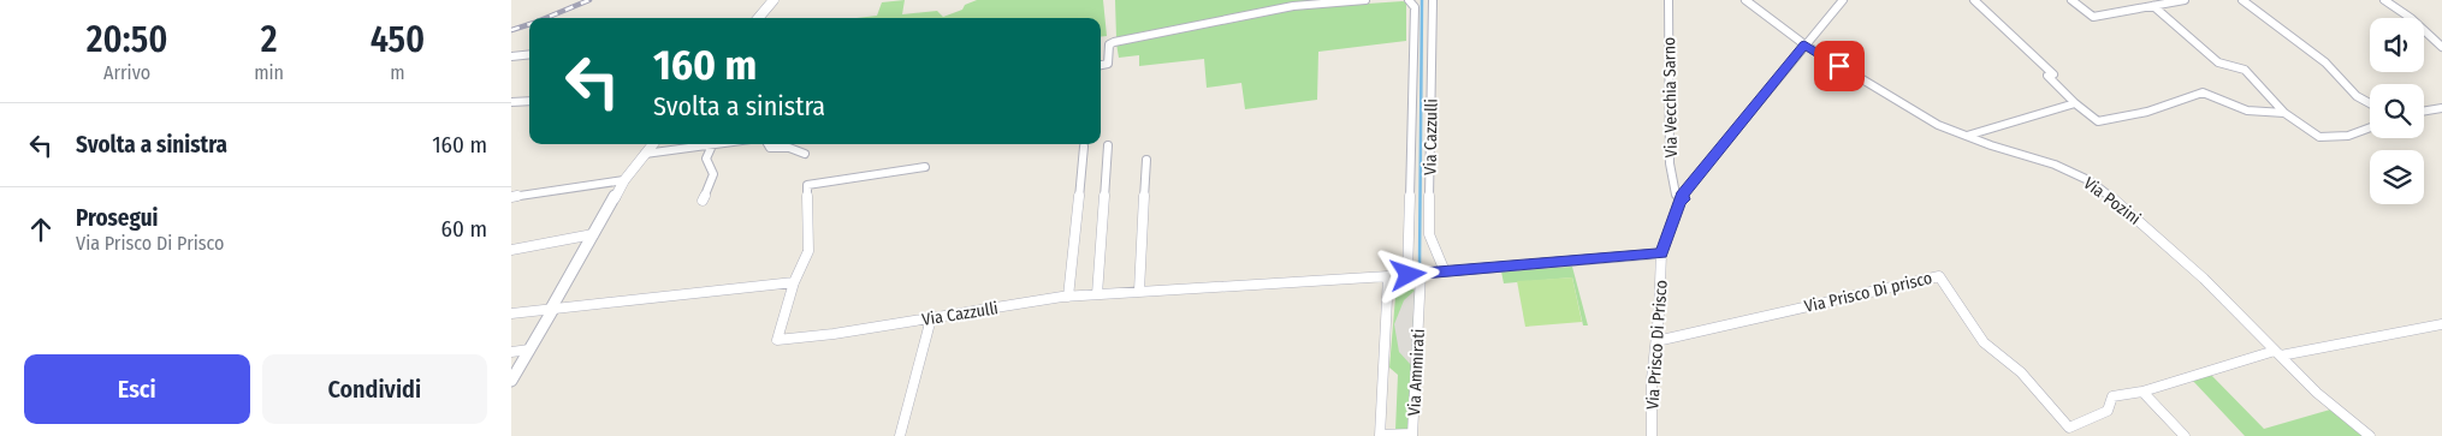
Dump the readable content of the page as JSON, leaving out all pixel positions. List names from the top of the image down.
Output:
{
  "streets": {
    "street": [
      "Via Vecchia Sarno",
      "Via Cazzulli",
      "Via Pozini",
      "Via Prisco Di prisco",
      "Via Prisco Di Prisco",
      "Via Ammirati"
    ]
  },
  "crossings": [
    ["Via Vecchia Sarno", "Via Prisco Di Prisco"],
    ["Via Cazzulli", "Via Prisco Di Prisco"],
    ["Via Cazzulli", "Via Ammirati"],
    ["Via Prisco Di prisco", "Via Prisco Di Prisco"]
  ],
  "page": {
    "eta": [
      "20:50",
      "Arrivo",
      "2",
      "min",
      "450",
      "m"
    ],
    "turn": ["160 m", "Svolta a sinistra"],
    "list": [
      {
        "name": "Svolta a sinistra",
        "value": "160 m"
      },
      {
        "name": "Prosegui",
        "note": "Via Prisco Di Prisco",
        "value": "60 m"
      }
    ],
    "buttons": ["Esci", "Condividi"]
  }
}
